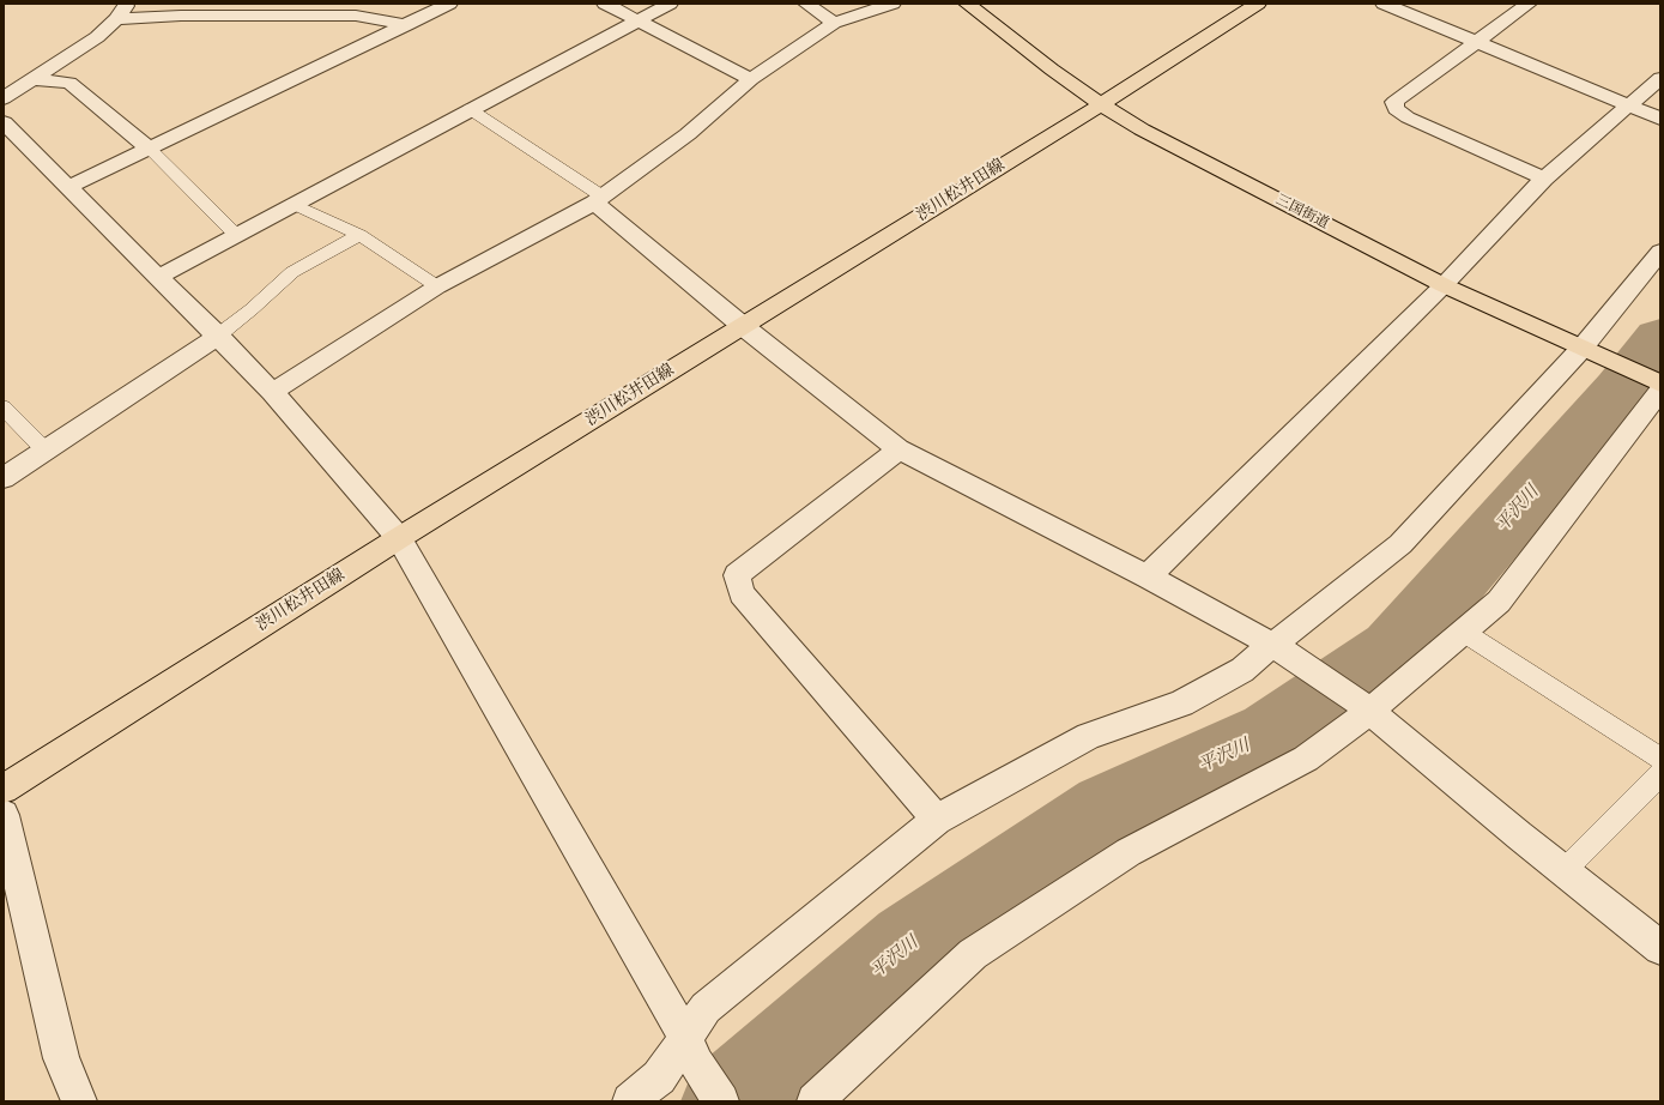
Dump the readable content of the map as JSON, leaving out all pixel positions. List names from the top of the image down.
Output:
{
  "streets": {
    "main road": ["渋川松井田線", "三国街道"]
  },
  "crossings": [
    ["渋川松井田線", "三国街道"]
  ],
  "water": ["平沢川"]
}
